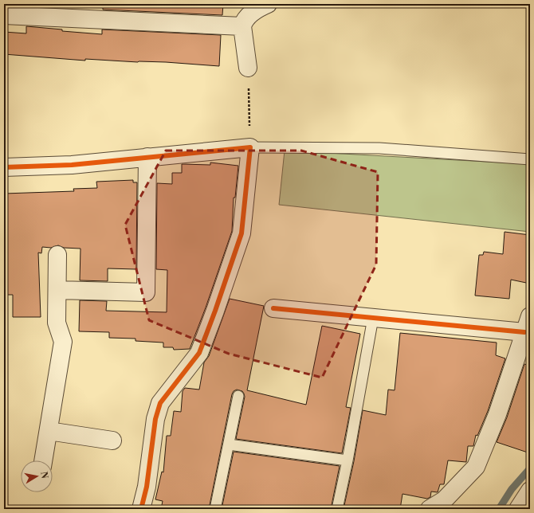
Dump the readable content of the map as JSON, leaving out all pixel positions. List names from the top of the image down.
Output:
{
  "north": "right"
}
